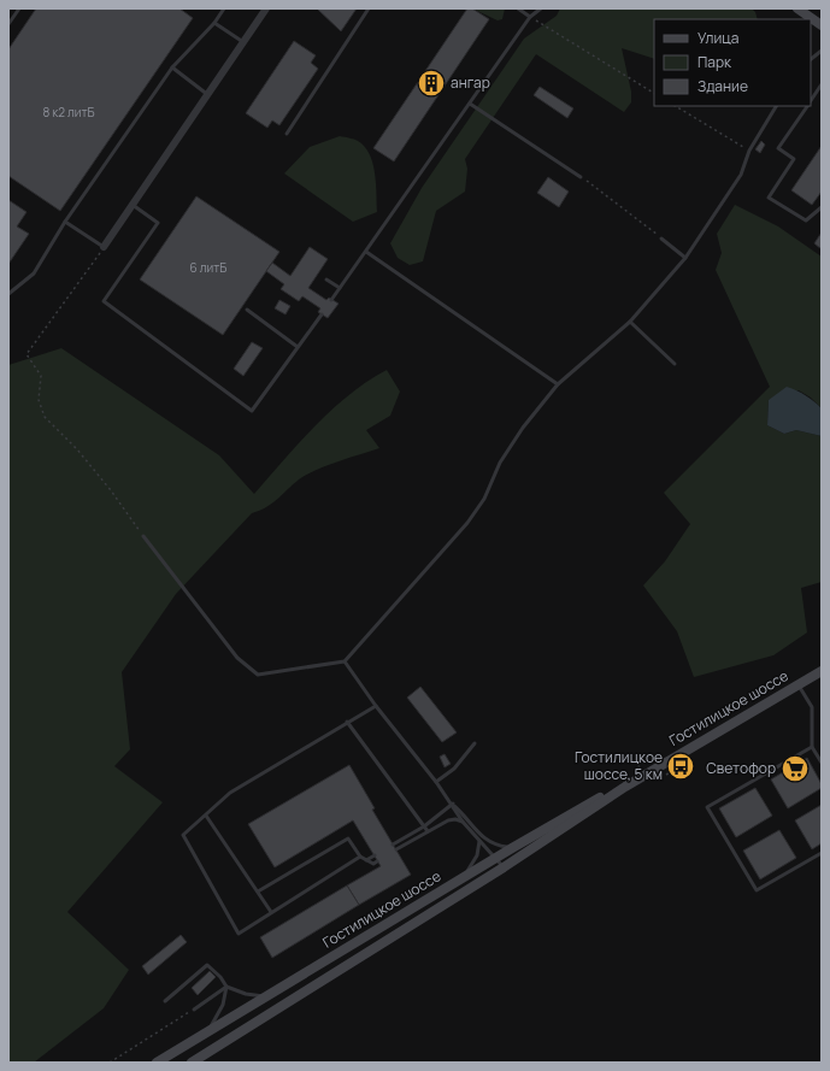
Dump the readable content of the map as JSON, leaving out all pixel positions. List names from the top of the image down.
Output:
{
  "streets": {
    "main road": ["Гостилицкое шоссе"]
  },
  "places": {
    "building": ["ангар"],
    "bus stop": ["Гостилицкое шоссе, 5 км"],
    "supermarket": ["Светофор"]
  },
  "house_numbers": ["8 к2 литБ", "6 литБ"],
  "legend": ["Улица", "Парк", "Здание"]
}
